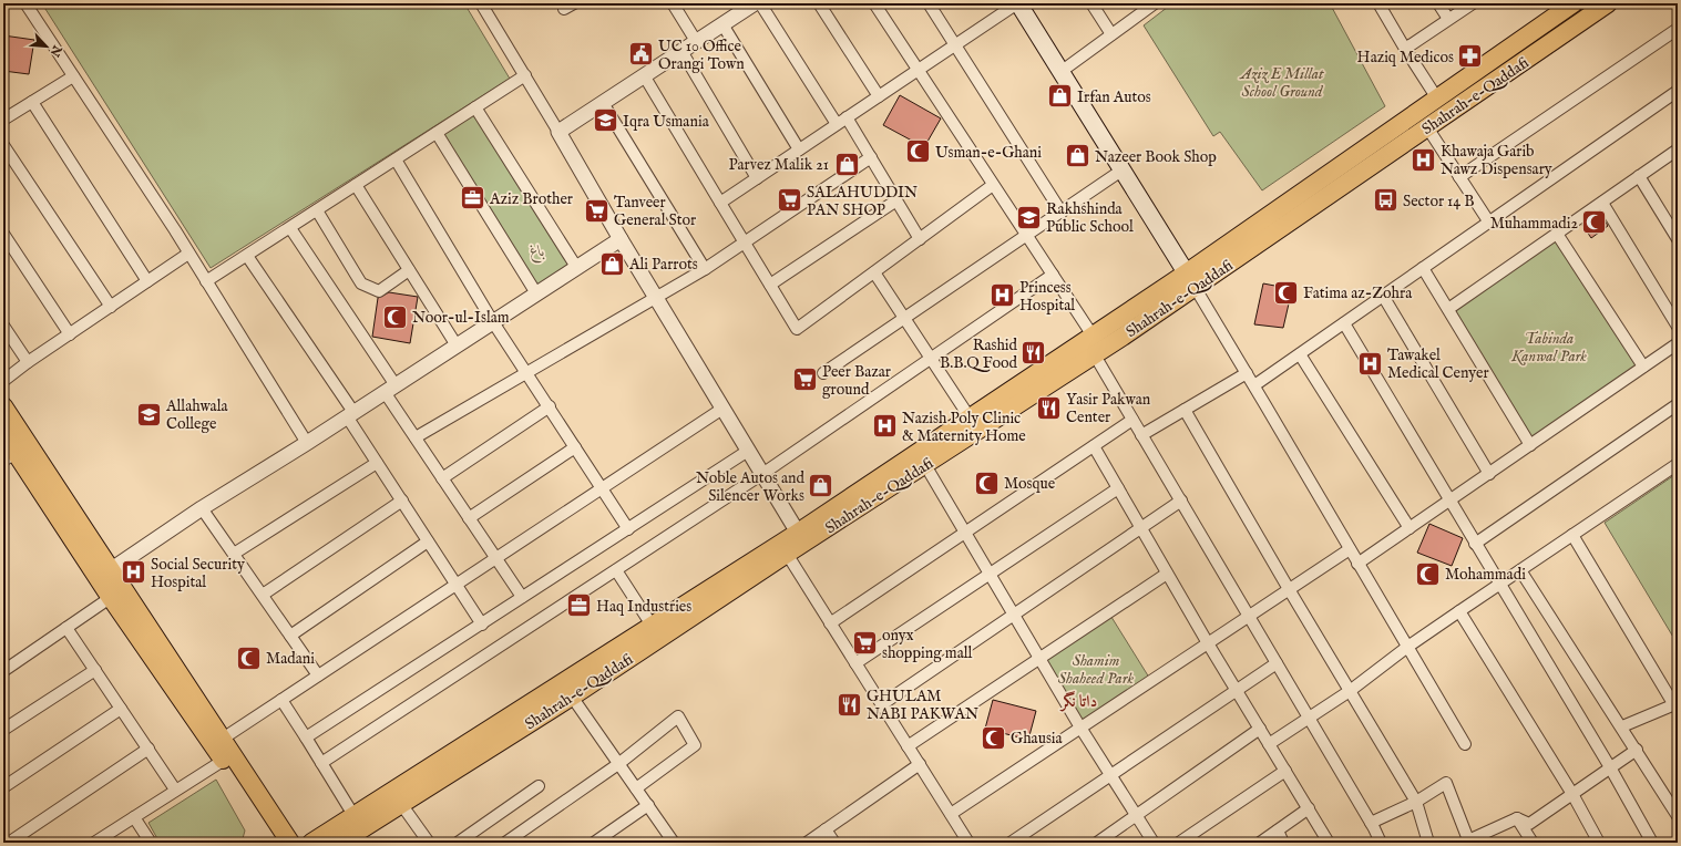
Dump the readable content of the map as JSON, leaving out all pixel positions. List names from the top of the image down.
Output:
{
  "streets": {
    "main road": ["Shahrah-e-Qaddafi"]
  },
  "districts": ["داتا نگر"],
  "parks": [
    "Aziz E Millat School Ground",
    "باغ",
    "Tabinda Kanwal Park",
    "Shamim Shaheed Park"
  ],
  "places": {
    "public building": ["UC 10 Office Orangi Town"],
    "pharmacy": ["Haziq Medicos"],
    "shop": [
      "Irfan Autos",
      "Nazeer Book Shop",
      "Parvez Malik 21",
      "Ali Parrots",
      "Noble Autos and Silencer Works"
    ],
    "school or university": ["Iqra Usmania", "Rakhshinda Public School", "Allahwala College"],
    "mosque": [
      "Usman-e-Ghani",
      "Muhammadi2",
      "Fatima az-Zohra",
      "Noor-ul-Islam",
      "Mosque",
      "Mohammadi",
      "Madani",
      "Ghausia"
    ],
    "hospital": [
      "Khawaja Garib Nawz Dispensary",
      "Princess Hospital",
      "Tawakel Medical Cenyer",
      "Nazish Poly Clinic & Maternity Home",
      "Social Security Hospital"
    ],
    "office": ["Aziz Brother", "Haq Industries"],
    "supermarket": [
      "SALAHUDDIN PAN SHOP",
      "Tanveer General Stor",
      "Peer Bazar ground",
      "onyx shopping mall"
    ],
    "bus stop": ["Sector 14 B"],
    "restaurant": ["Rashid B.B.Q Food", "Yasir Pakwan Center", "GHULAM NABI PAKWAN"]
  },
  "north": "bottom right"
}
